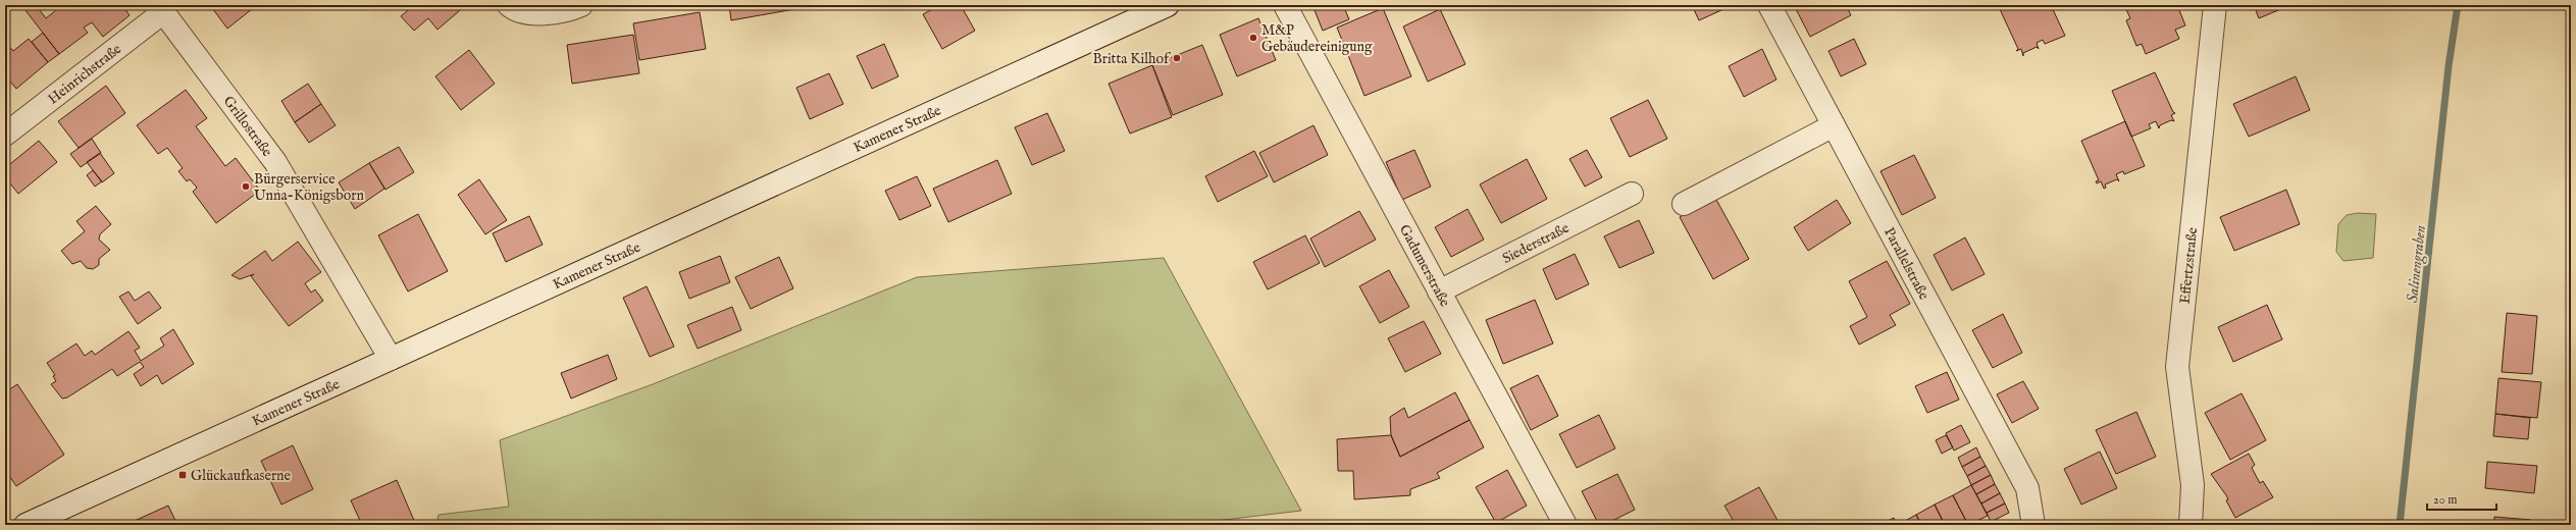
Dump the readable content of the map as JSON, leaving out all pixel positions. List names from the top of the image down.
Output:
{
  "streets": {
    "street": [
      "Heinrichstraße",
      "Grillostraße",
      "Kamener Straße",
      "Siederstraße",
      "Parallelstraße",
      "Gadumerstraße",
      "Effertzstraße"
    ]
  },
  "crossings": [
    ["Heinrichstraße", "Grillostraße"],
    ["Grillostraße", "Kamener Straße"],
    ["Siederstraße", "Gadumerstraße"]
  ],
  "water": ["Salinengraben"],
  "places": {
    "other": ["M&P Gebäudereinigung", "Britta Kilhof", "Bürgerservice Unna-Königsborn"],
    "transit": ["Glückaufkaserne"]
  },
  "scale_bar": "20 m"
}
